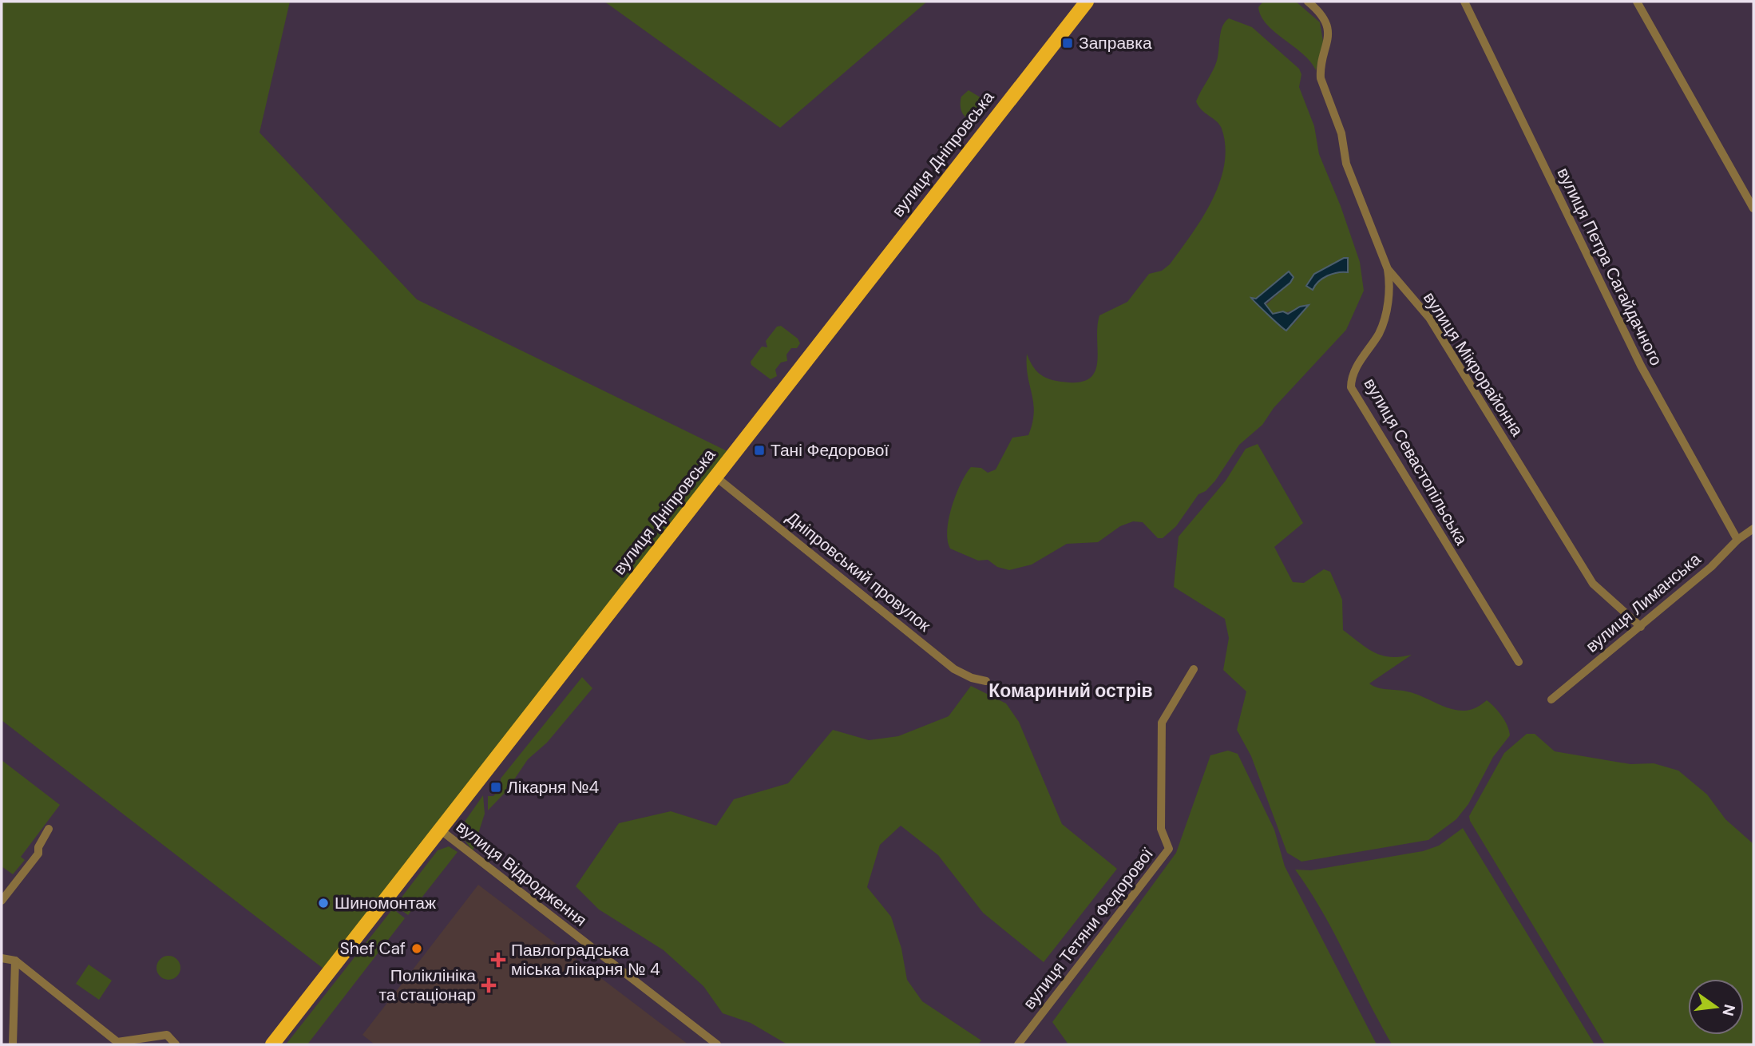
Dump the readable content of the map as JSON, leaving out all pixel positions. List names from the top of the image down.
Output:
{
  "streets": {
    "highway": ["вулиця Дніпровська"],
    "street": [
      "вулиця Петра Сагайдачного",
      "вулиця Мікрорайонна",
      "вулиця Севастопільська",
      "Дніпровський провулок",
      "вулиця Лиманська",
      "вулиця Відродження",
      "вулиця Тетяни Федорової"
    ]
  },
  "crossings": [
    ["вулиця Дніпровська", "Дніпровський провулок"],
    ["вулиця Дніпровська", "вулиця Відродження"],
    ["вулиця Петра Сагайдачного", "вулиця Лиманська"],
    ["вулиця Мікрорайонна", "вулиця Севастопільська"],
    ["вулиця Мікрорайонна", "вулиця Лиманська"]
  ],
  "districts": ["Комариний острів"],
  "places": {
    "transit": ["Заправка", "Тані Федорової", "Лікарня №4"],
    "other": ["Шиномонтаж", "Shef Caf"],
    "health": ["Павлоградська міська лікарня № 4", "Поліклініка та стаціонар"]
  },
  "north": "right"
}
